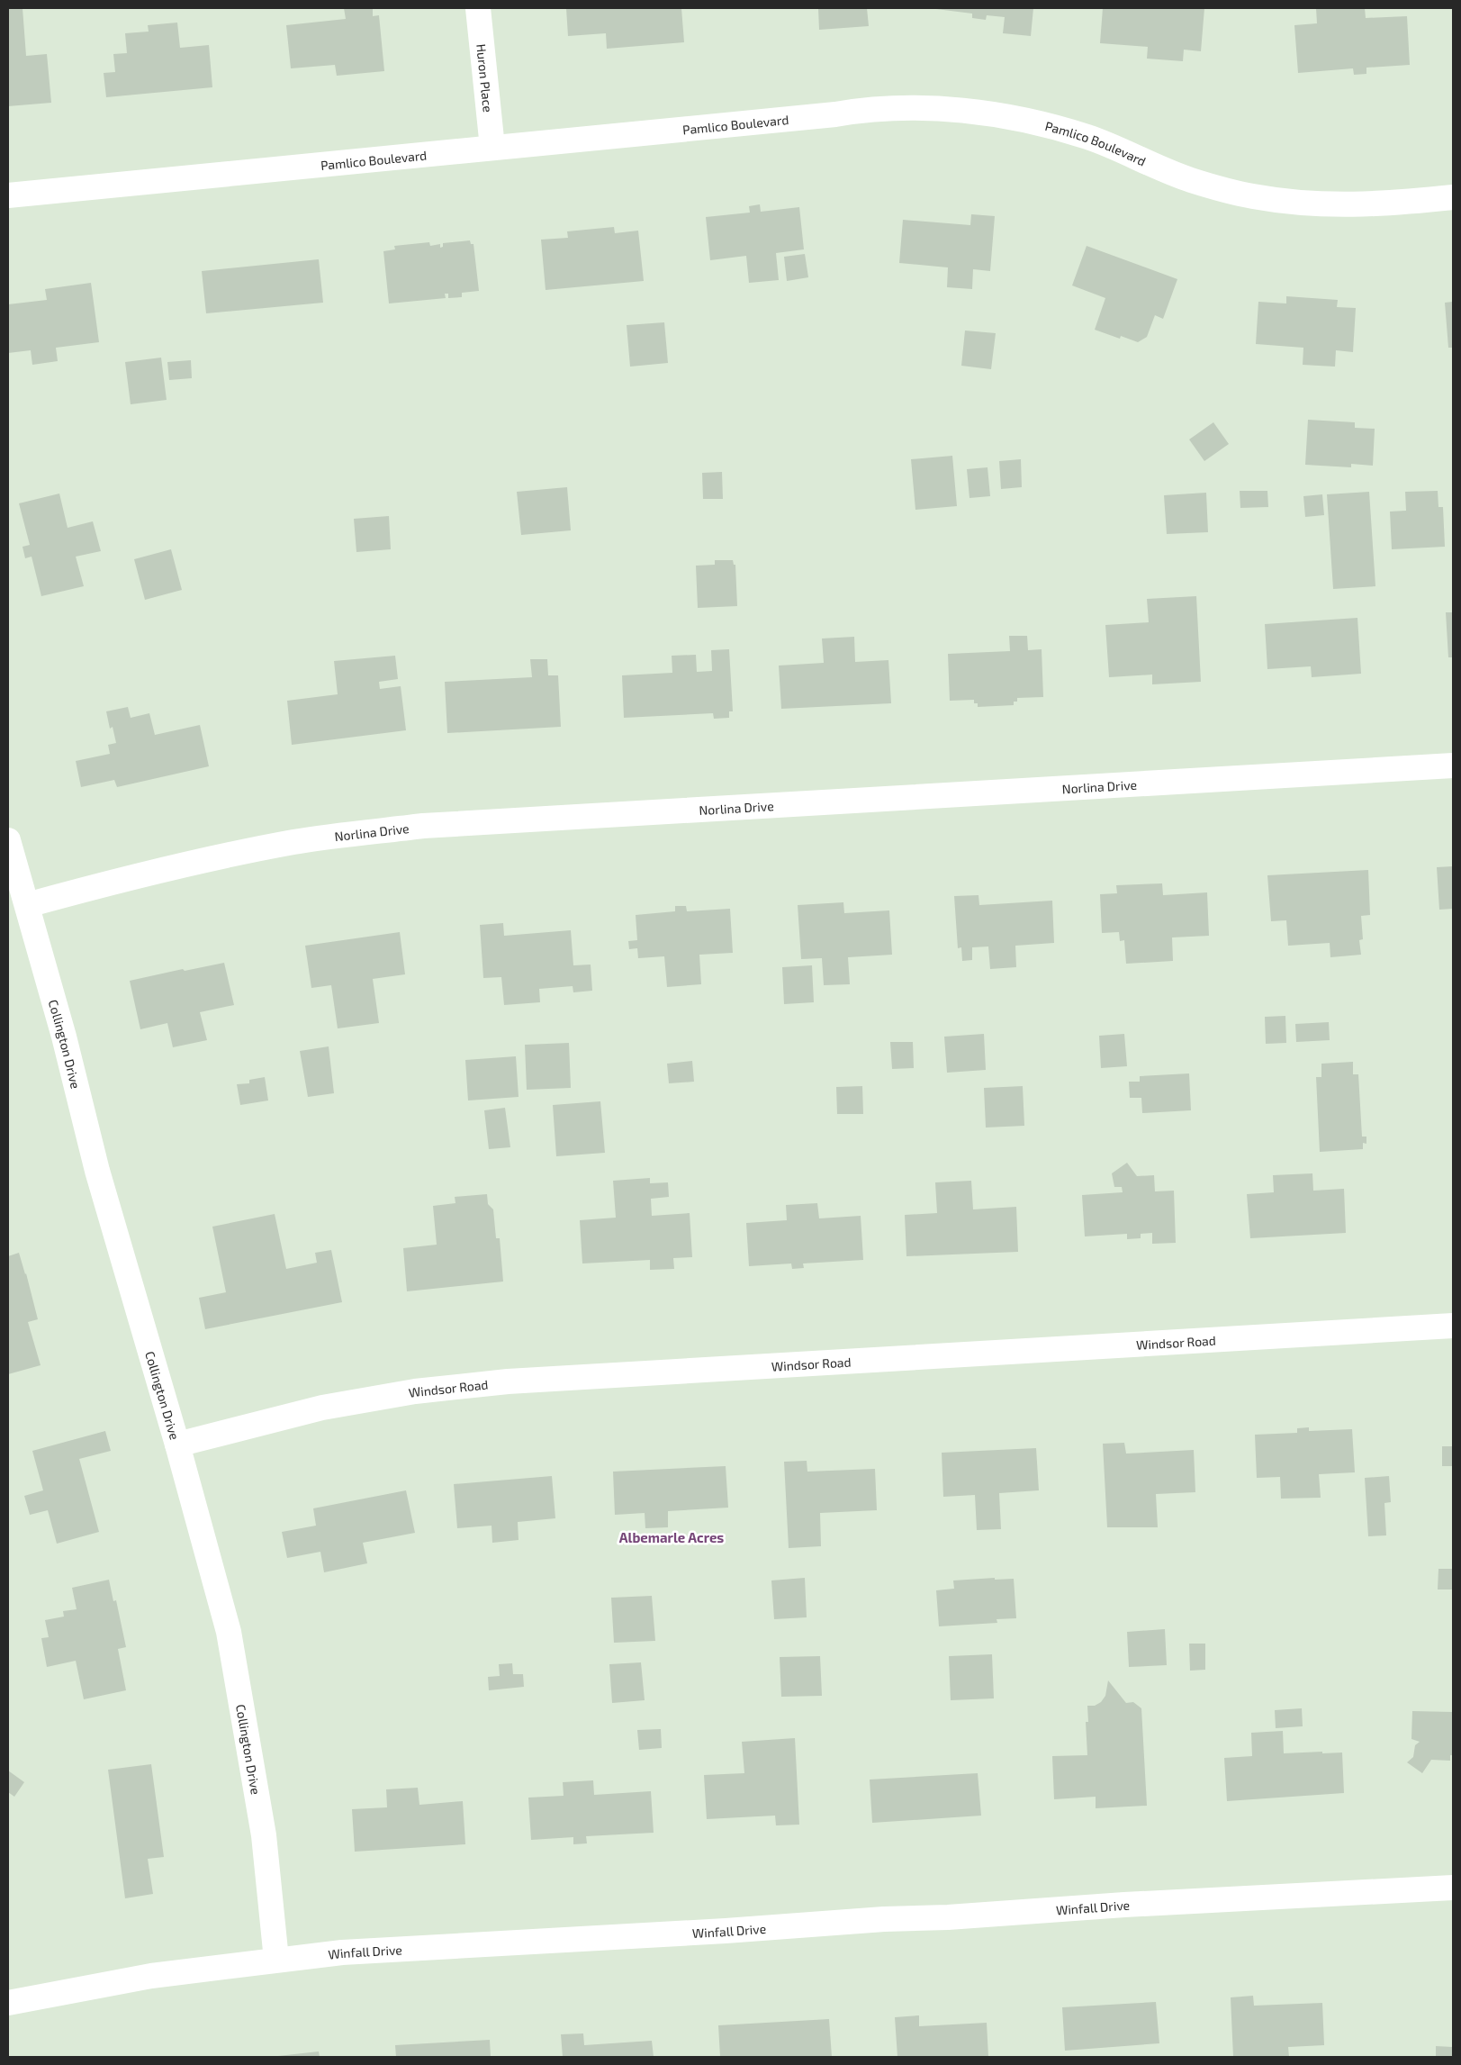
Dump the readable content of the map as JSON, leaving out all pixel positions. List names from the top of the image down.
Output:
{
  "streets": {
    "street": [
      "Huron Place",
      "Pamlico Boulevard",
      "Norlina Drive",
      "Collington Drive",
      "Windsor Road",
      "Winfall Drive"
    ]
  },
  "crossings": [
    ["Huron Place", "Pamlico Boulevard"],
    ["Norlina Drive", "Collington Drive"],
    ["Collington Drive", "Windsor Road"],
    ["Collington Drive", "Winfall Drive"]
  ],
  "districts": ["Albemarle Acres"]
}
